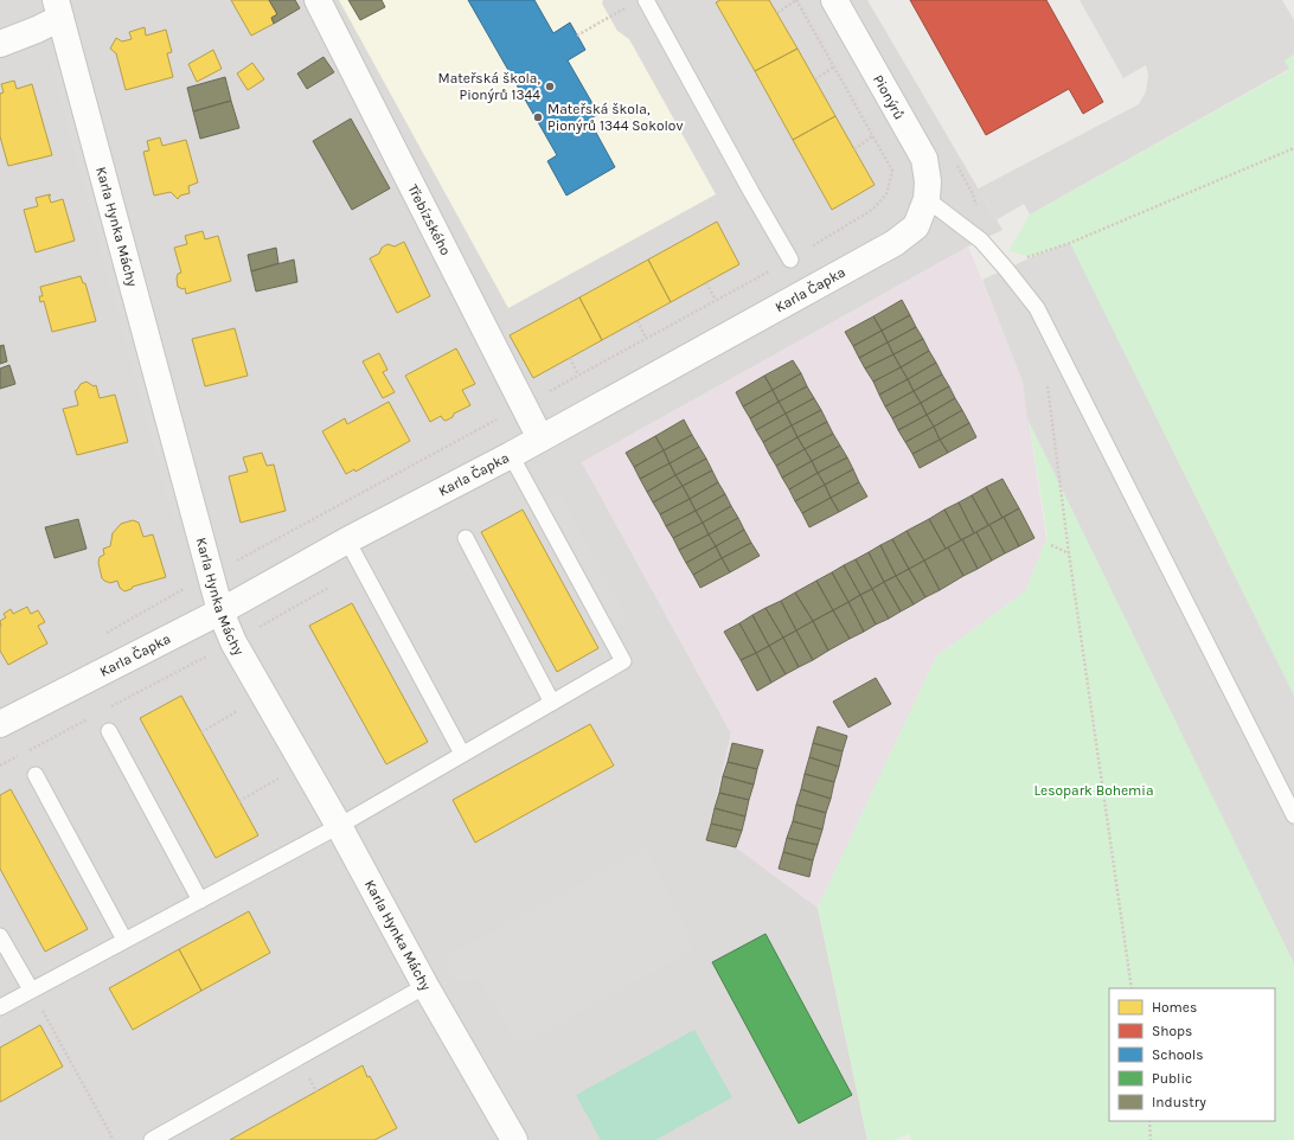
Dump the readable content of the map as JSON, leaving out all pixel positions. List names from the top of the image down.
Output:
{
  "streets": {
    "street": [
      "Pionýrů",
      "Třebízského",
      "Karla Hynka Máchy",
      "Karla Čapka"
    ]
  },
  "crossings": [
    ["Pionýrů", "Karla Čapka"],
    ["Třebízského", "Karla Čapka"],
    ["Karla Hynka Máchy", "Karla Čapka"]
  ],
  "parks": ["Lesopark Bohemia"],
  "places": ["Mateřská škola, Pionýrů 1344", "Mateřská škola, Pionýrů 1344 Sokolov"],
  "legend": [
    "Homes",
    "Shops",
    "Schools",
    "Public",
    "Industry"
  ]
}
